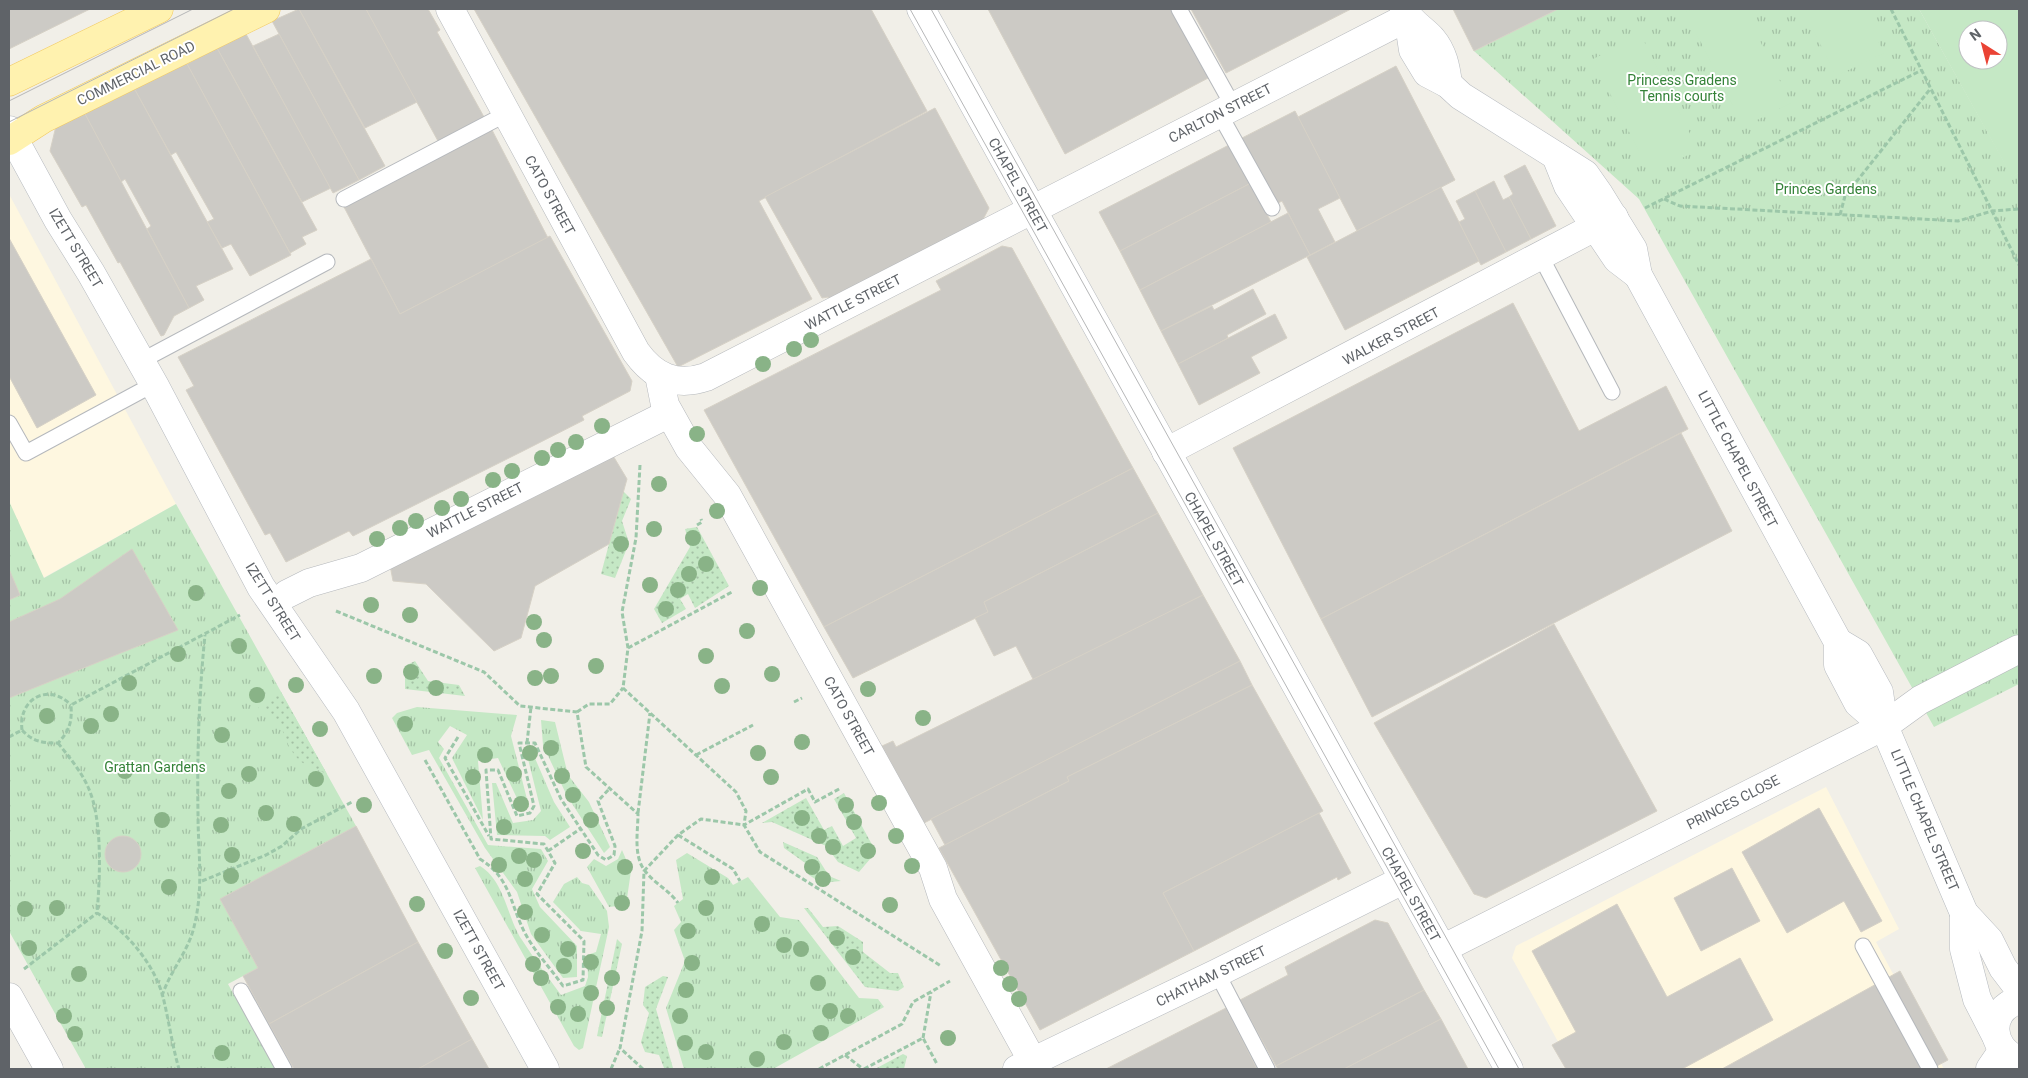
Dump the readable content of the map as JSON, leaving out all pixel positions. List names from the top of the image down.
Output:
{
  "streets": {
    "main road": ["COMMERCIAL ROAD"],
    "street": [
      "CARLTON STREET",
      "CHAPEL STREET",
      "CATO STREET",
      "IZETT STREET",
      "WATTLE STREET",
      "WALKER STREET",
      "LITTLE CHAPEL STREET",
      "PRINCES CLOSE",
      "CHATHAM STREET"
    ]
  },
  "crossings": [
    ["COMMERCIAL ROAD", "IZETT STREET"],
    ["CARLTON STREET", "CHAPEL STREET"],
    ["CARLTON STREET", "WATTLE STREET"],
    ["CARLTON STREET", "LITTLE CHAPEL STREET"],
    ["CHAPEL STREET", "WATTLE STREET"],
    ["CHAPEL STREET", "WALKER STREET"],
    ["CHAPEL STREET", "PRINCES CLOSE"],
    ["CHAPEL STREET", "CHATHAM STREET"],
    ["CATO STREET", "WATTLE STREET"],
    ["CATO STREET", "CHATHAM STREET"],
    ["WALKER STREET", "LITTLE CHAPEL STREET"],
    ["LITTLE CHAPEL STREET", "PRINCES CLOSE"]
  ],
  "parks": ["Princess Gradens Tennis courts", "Princes Gardens", "Grattan Gardens"],
  "north": "top left"
}
